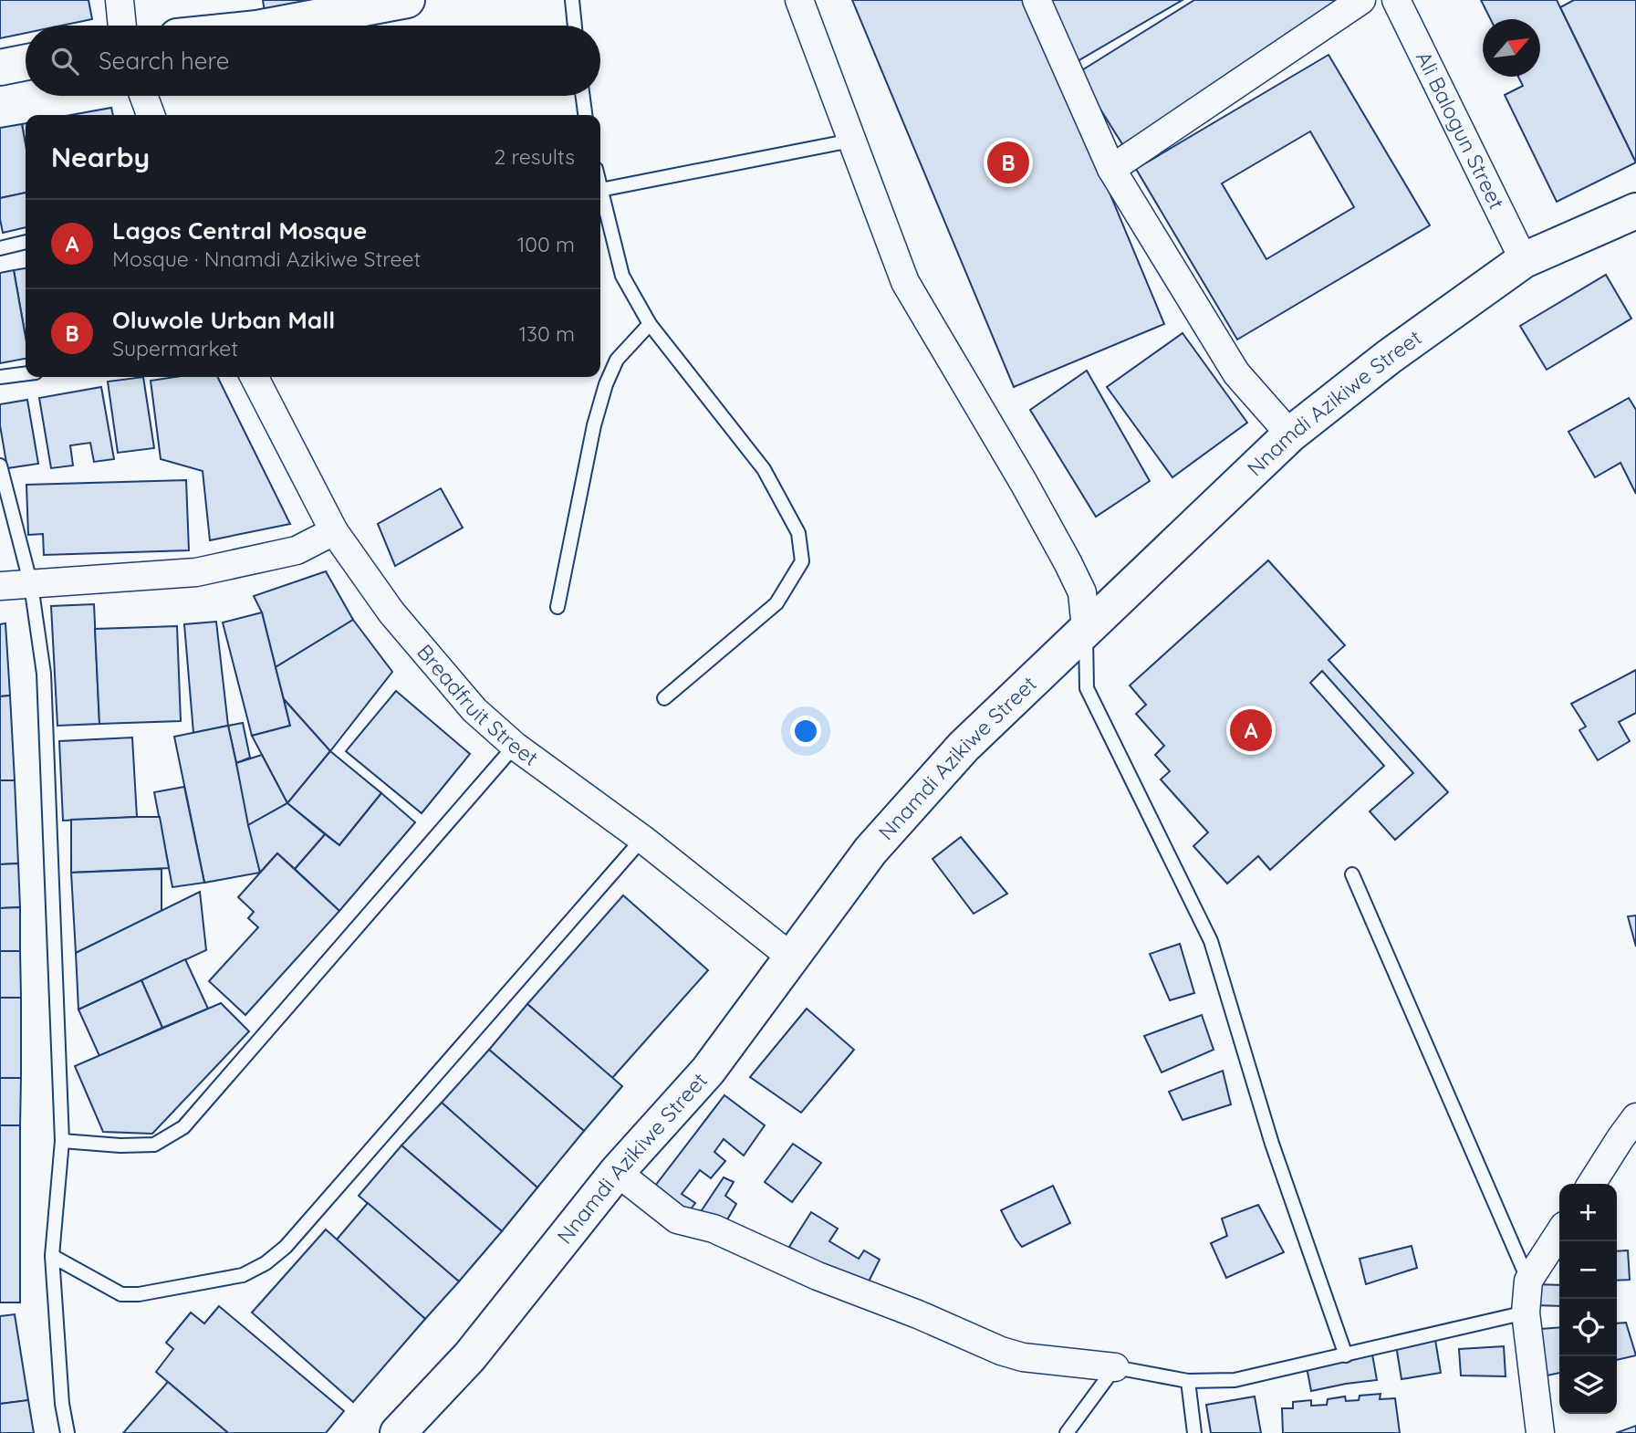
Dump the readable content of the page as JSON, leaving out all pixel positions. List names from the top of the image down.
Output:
{
  "streets": {
    "main road": ["Nnamdi Azikiwe Street"],
    "street": ["Ali Balogun Street", "Breadfruit Street"]
  },
  "crossings": [
    ["Ali Balogun Street", "Nnamdi Azikiwe Street"],
    ["Nnamdi Azikiwe Street", "Breadfruit Street"]
  ],
  "north": "top right",
  "page": {
    "search": "Search here",
    "heading": ["Nearby", "2 results"],
    "pins": ["B", "A"],
    "list": [
      {
        "mark": "A",
        "name": "Lagos Central Mosque",
        "note": "Mosque · Nnamdi Azikiwe Street",
        "value": "100 m"
      },
      {
        "mark": "B",
        "name": "Oluwole Urban Mall",
        "note": "Supermarket",
        "value": "130 m"
      }
    ],
    "map_buttons": ["+", "−"]
  }
}
